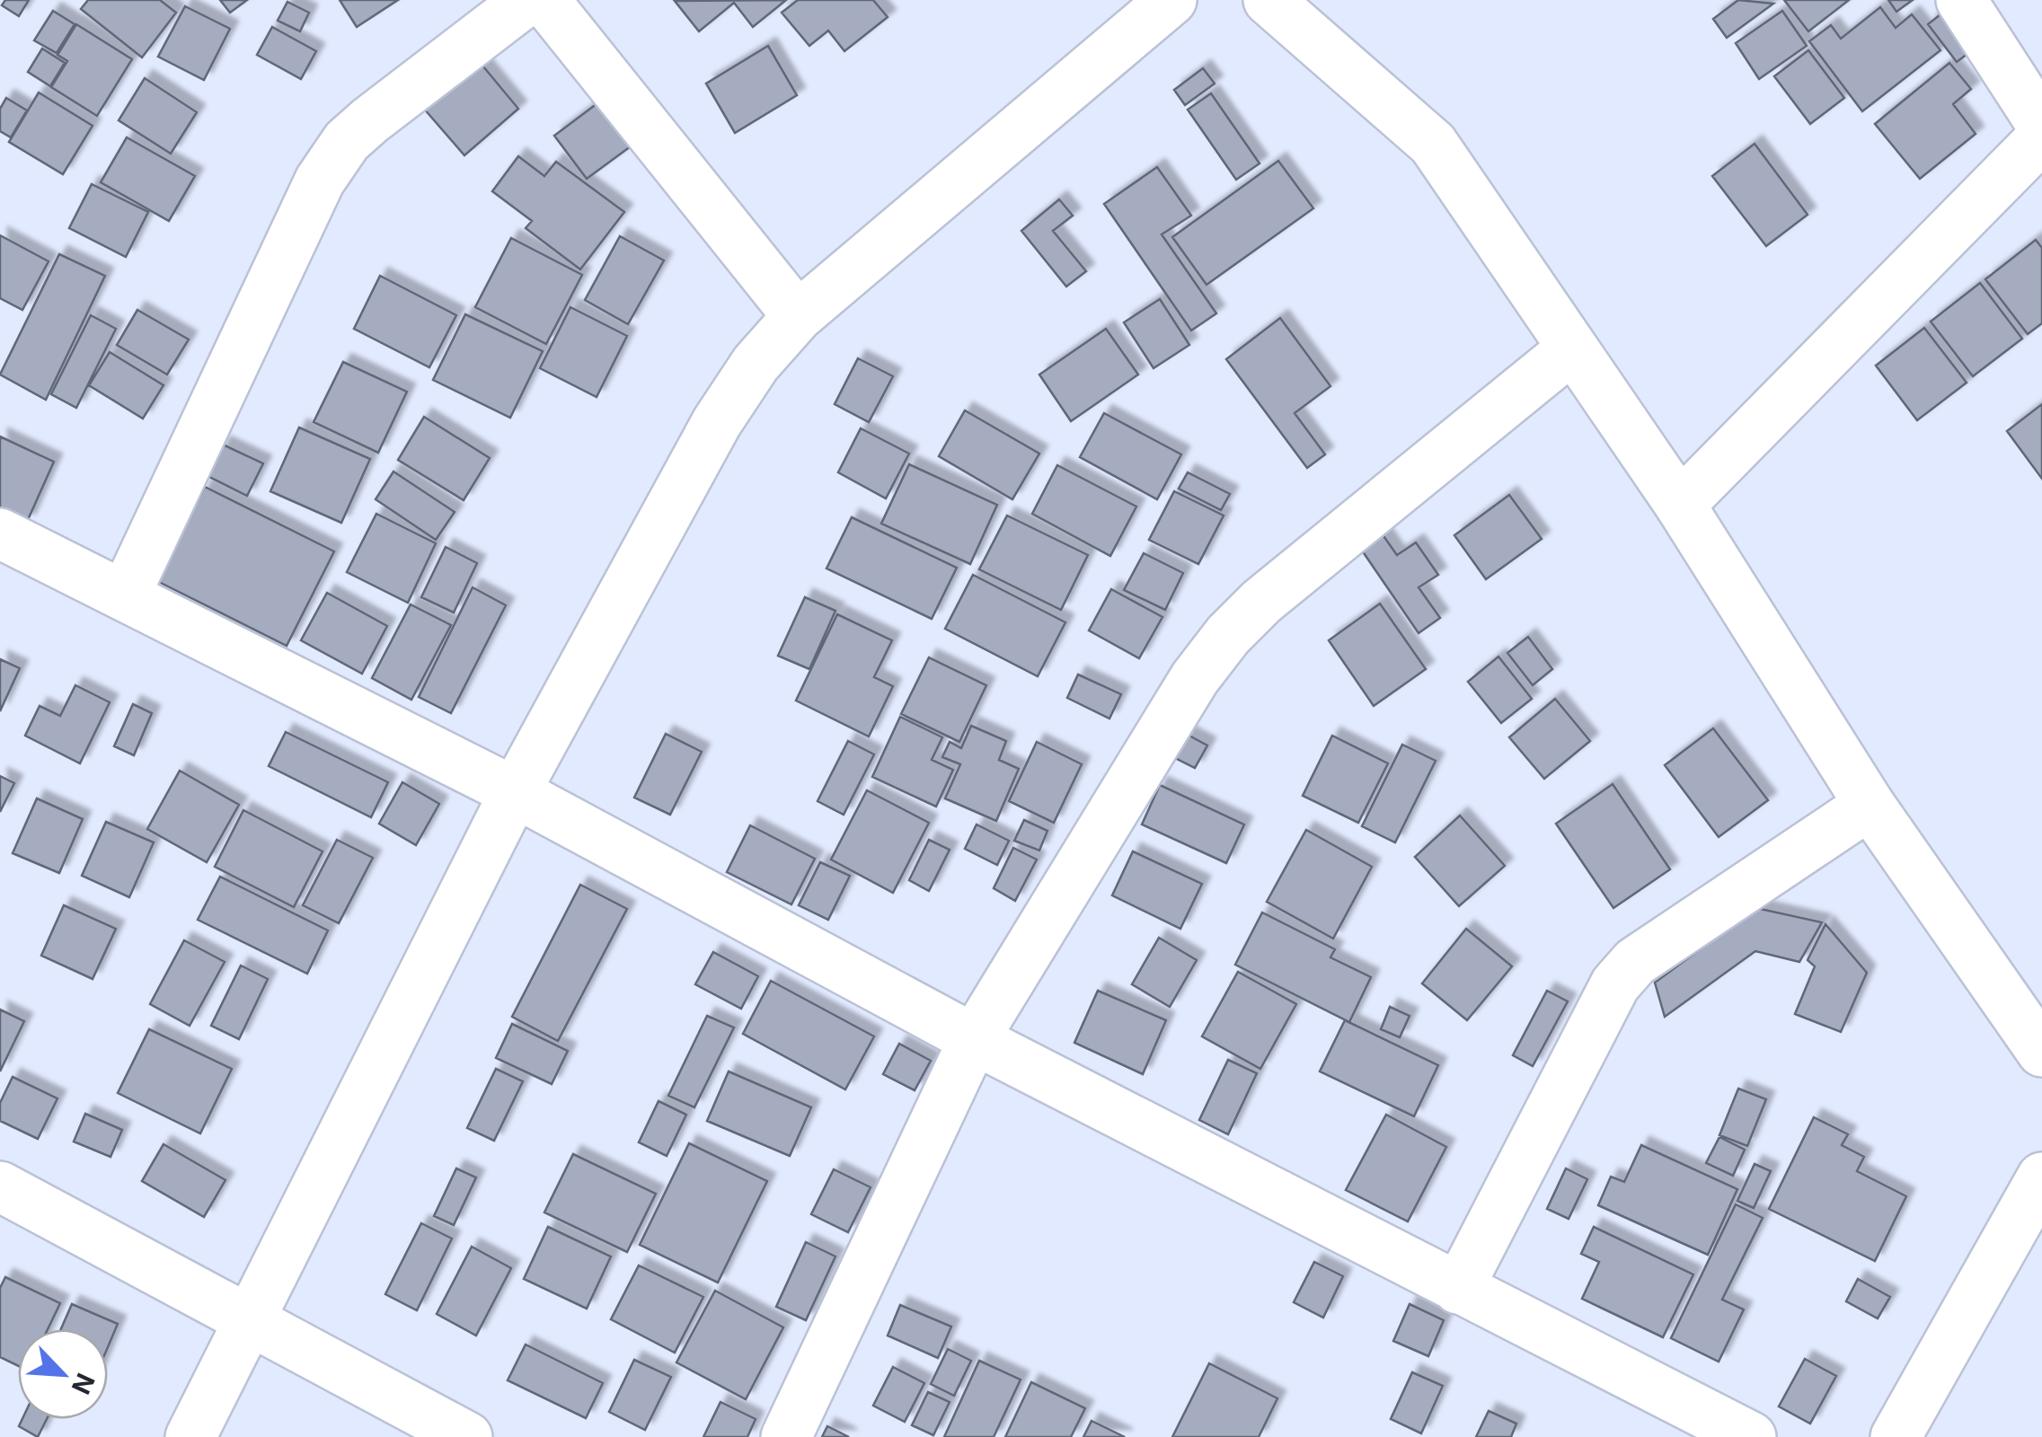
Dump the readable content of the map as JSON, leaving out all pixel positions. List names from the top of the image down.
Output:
{
  "north": "bottom right"
}
